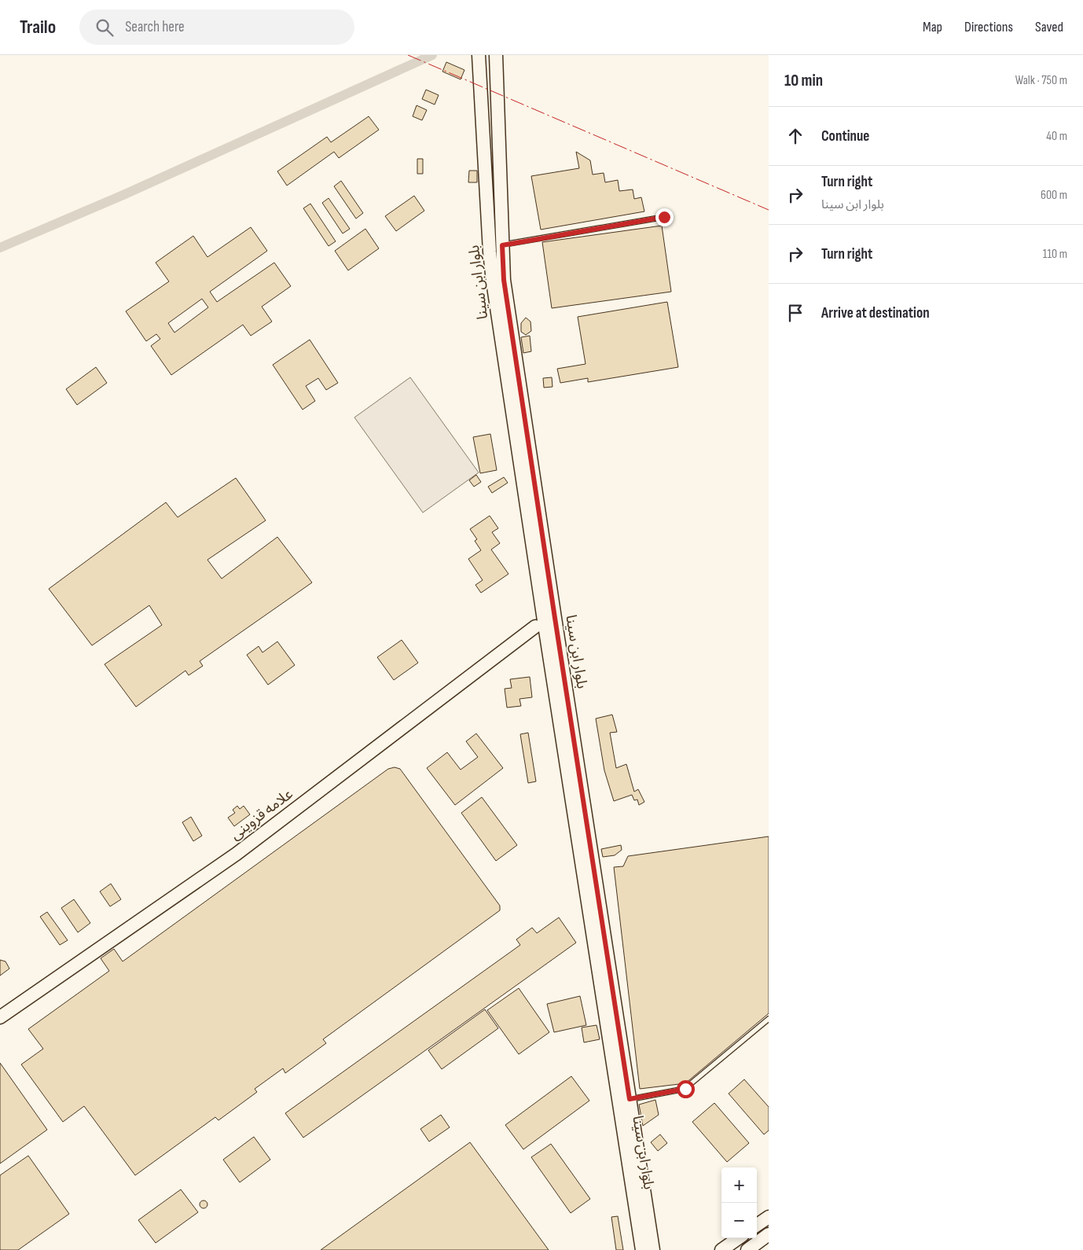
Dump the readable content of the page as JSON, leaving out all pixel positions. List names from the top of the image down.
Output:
{
  "streets": {
    "street": ["بلوار ابن سینا", "علامه قزوینی"]
  },
  "page": {
    "header": "Trailo",
    "search": "Search here",
    "nav": ["Map", "Directions", "Saved"],
    "heading": ["10 min", "Walk · 750 m"],
    "list": [
      ["Continue", "40 m"],
      ["Turn right", "بلوار ابن سینا", "600 m"],
      ["Turn right", "110 m"],
      "Arrive at destination"
    ],
    "map_buttons": ["+", "−"]
  }
}
